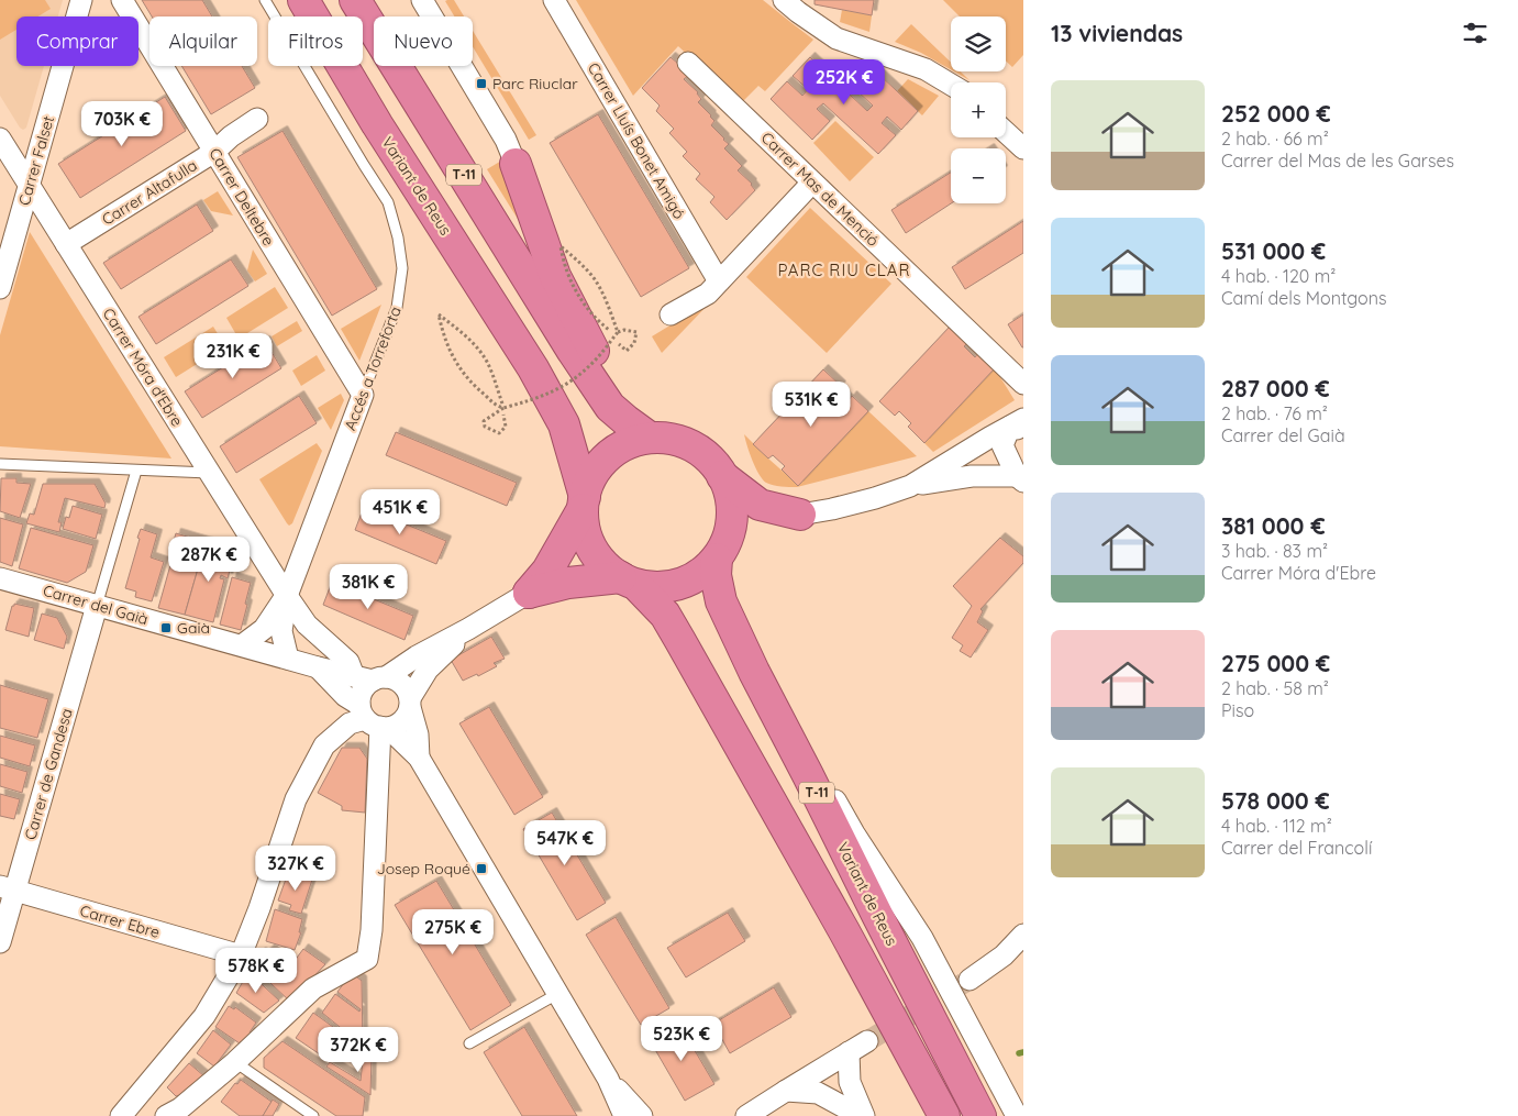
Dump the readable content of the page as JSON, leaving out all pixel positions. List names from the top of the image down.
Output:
{
  "streets": {
    "highway": ["T-11", "Variant de Reus"],
    "street": [
      "Carrer Lluís Bonet Amigó",
      "Carrer Falset",
      "Carrer Mas de Menció",
      "Carrer Altafulla",
      "Carrer Deltebre",
      "Carrer Móra d'Ebre",
      "Accés a Torreforta",
      "Carrer del Gaià",
      "Carrer de Gandesa",
      "Carrer Ebre"
    ]
  },
  "crossings": [
    ["Carrer Falset", "Carrer Móra d'Ebre"],
    ["T-11", "Variant de Reus"],
    ["Carrer Altafulla", "Carrer Deltebre"],
    ["Carrer Altafulla", "Carrer Móra d'Ebre"],
    ["Carrer Deltebre", "Accés a Torreforta"],
    ["Carrer Móra d'Ebre", "Accés a Torreforta"],
    ["Carrer Móra d'Ebre", "Carrer del Gaià"],
    ["Carrer del Gaià", "Carrer de Gandesa"],
    ["Carrer de Gandesa", "Carrer Ebre"]
  ],
  "districts": ["PARC RIU CLAR"],
  "places": {
    "transit": ["Parc Riuclar", "Gaià", "Josep Roqué"]
  },
  "page": {
    "heading": "13 viviendas",
    "map_buttons": ["+", "−"],
    "chip": [
      "Comprar",
      "Alquilar",
      "Filtros",
      "Nuevo"
    ],
    "price": [
      "252K €",
      "703K €",
      "231K €",
      "531K €",
      "451K €",
      "287K €",
      "381K €",
      "547K €",
      "327K €",
      "275K €",
      "578K €",
      "523K €",
      "372K €"
    ],
    "list": [
      {
        "name": "252 000 €",
        "note": "2 hab. · 66 m² · Carrer del Mas de les Garses"
      },
      {
        "name": "531 000 €",
        "note": "4 hab. · 120 m² · Camí dels Montgons"
      },
      {
        "name": "287 000 €",
        "note": "2 hab. · 76 m² · Carrer del Gaià"
      },
      {
        "name": "381 000 €",
        "note": "3 hab. · 83 m² · Carrer Móra d'Ebre"
      },
      {
        "name": "275 000 €",
        "note": "2 hab. · 58 m² · Piso"
      },
      {
        "name": "578 000 €",
        "note": "4 hab. · 112 m² · Carrer del Francolí"
      }
    ]
  }
}
